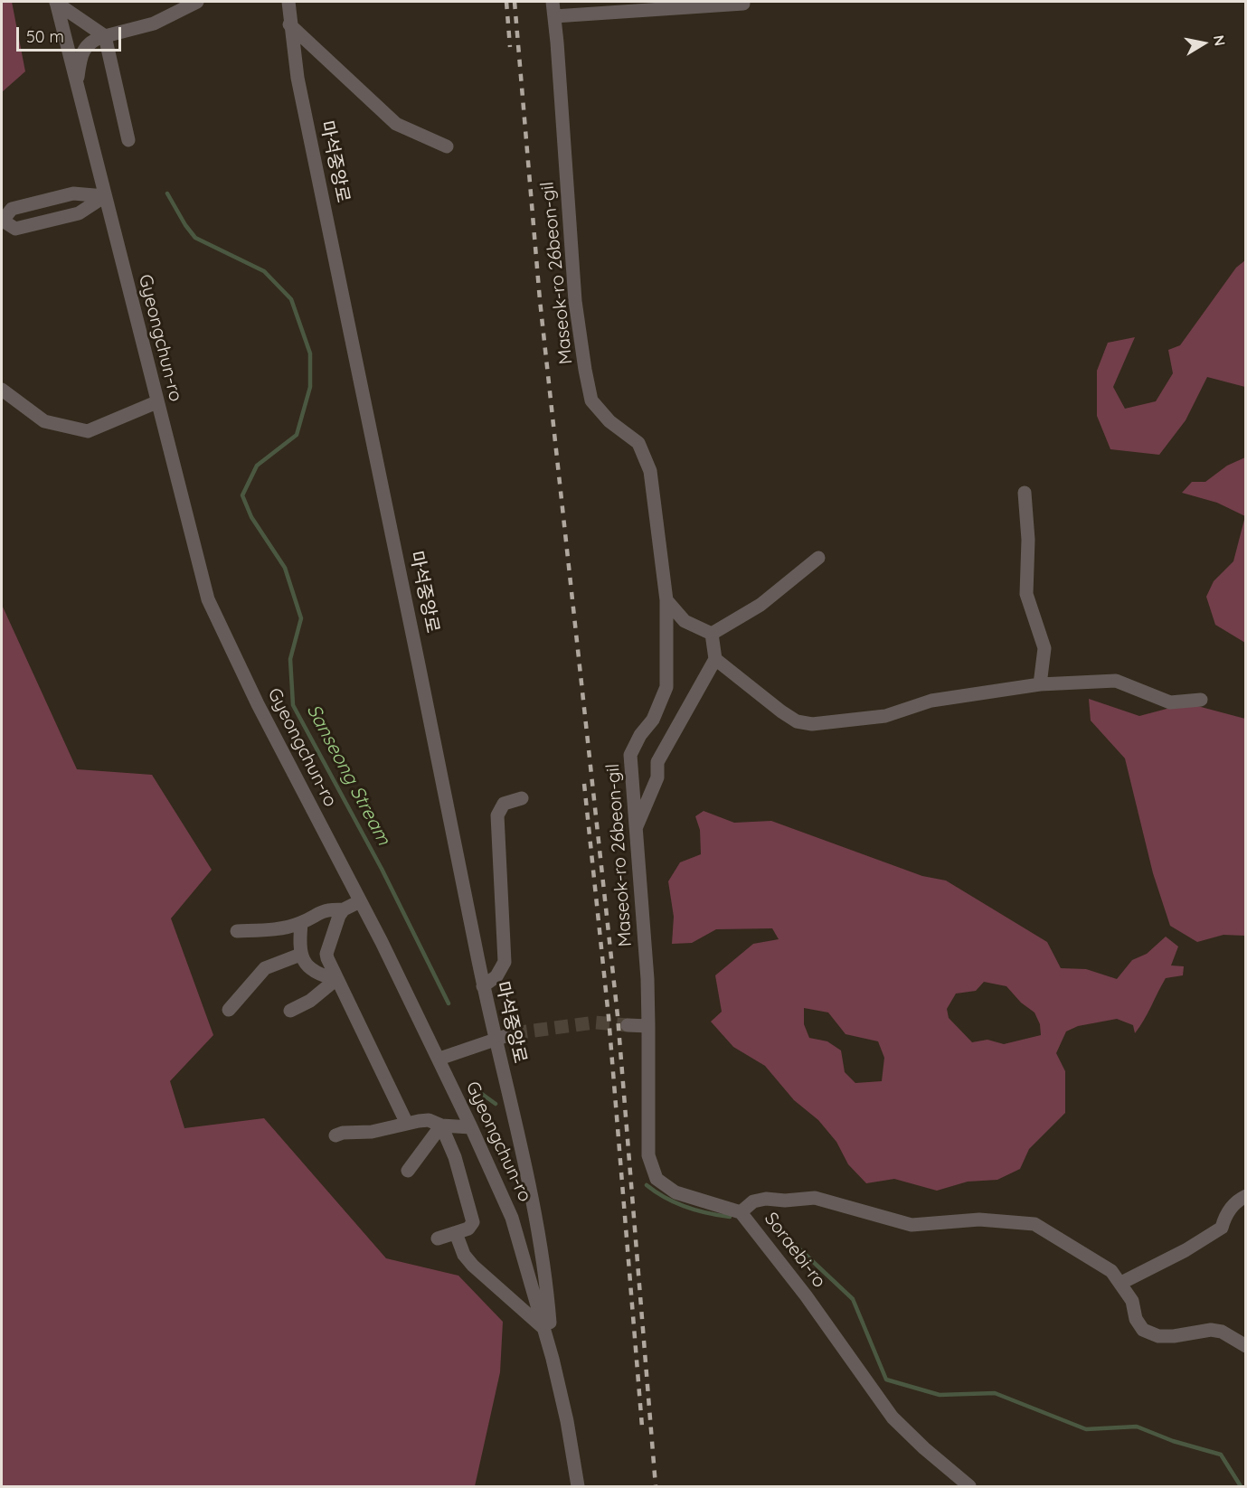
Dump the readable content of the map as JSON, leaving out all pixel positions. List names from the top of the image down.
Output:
{
  "streets": {
    "street": [
      "마석중앙로",
      "Maseok-ro 26beon-gil",
      "Gyeongchun-ro",
      "Soraebi-ro"
    ]
  },
  "crossings": [
    ["마석중앙로", "Gyeongchun-ro"],
    ["Maseok-ro 26beon-gil", "Soraebi-ro"]
  ],
  "water": ["Sanseong Stream"],
  "scale_bar": "50 m",
  "north": "right"
}
